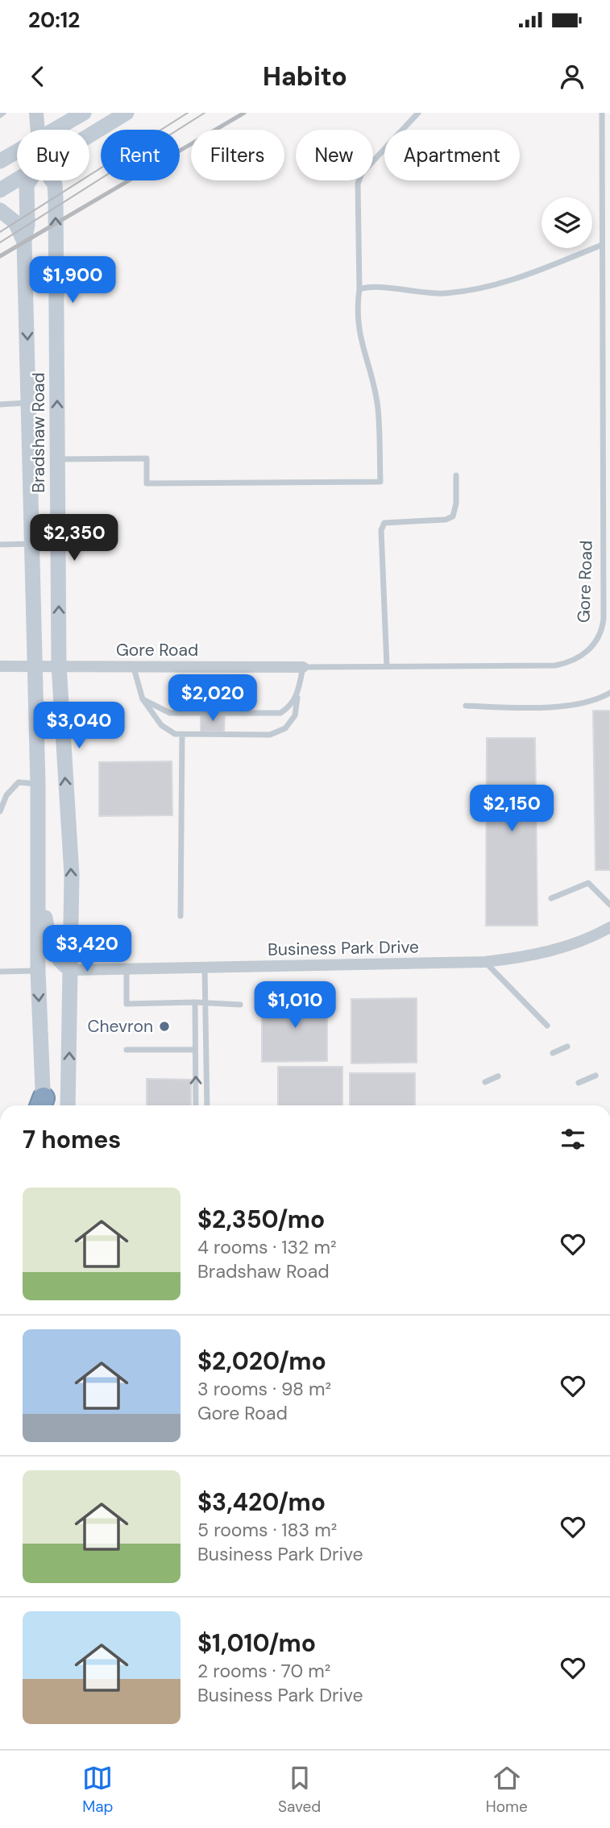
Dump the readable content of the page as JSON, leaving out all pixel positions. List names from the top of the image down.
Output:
{
  "streets": {
    "main road": ["Bradshaw Road"],
    "street": ["Gore Road", "Business Park Drive"]
  },
  "crossings": [
    ["Bradshaw Road", "Gore Road"],
    ["Bradshaw Road", "Business Park Drive"]
  ],
  "places": ["Chevron"],
  "page": {
    "status": "20:12",
    "header": "Habito",
    "chip": [
      "Buy",
      "Rent",
      "Filters",
      "New",
      "Apartment"
    ],
    "price": [
      "$1,900",
      "$2,350",
      "$2,020",
      "$3,040",
      "$2,150",
      "$3,420",
      "$1,010"
    ],
    "heading": "7 homes",
    "list": [
      {
        "name": "$2,350/mo",
        "note": "4 rooms · 132 m² · Bradshaw Road"
      },
      {
        "name": "$2,020/mo",
        "note": "3 rooms · 98 m² · Gore Road"
      },
      {
        "name": "$3,420/mo",
        "note": "5 rooms · 183 m² · Business Park Drive"
      },
      {
        "name": "$1,010/mo",
        "note": "2 rooms · 70 m² · Business Park Drive"
      }
    ],
    "tabs": ["Map", "Saved", "Home"]
  }
}
